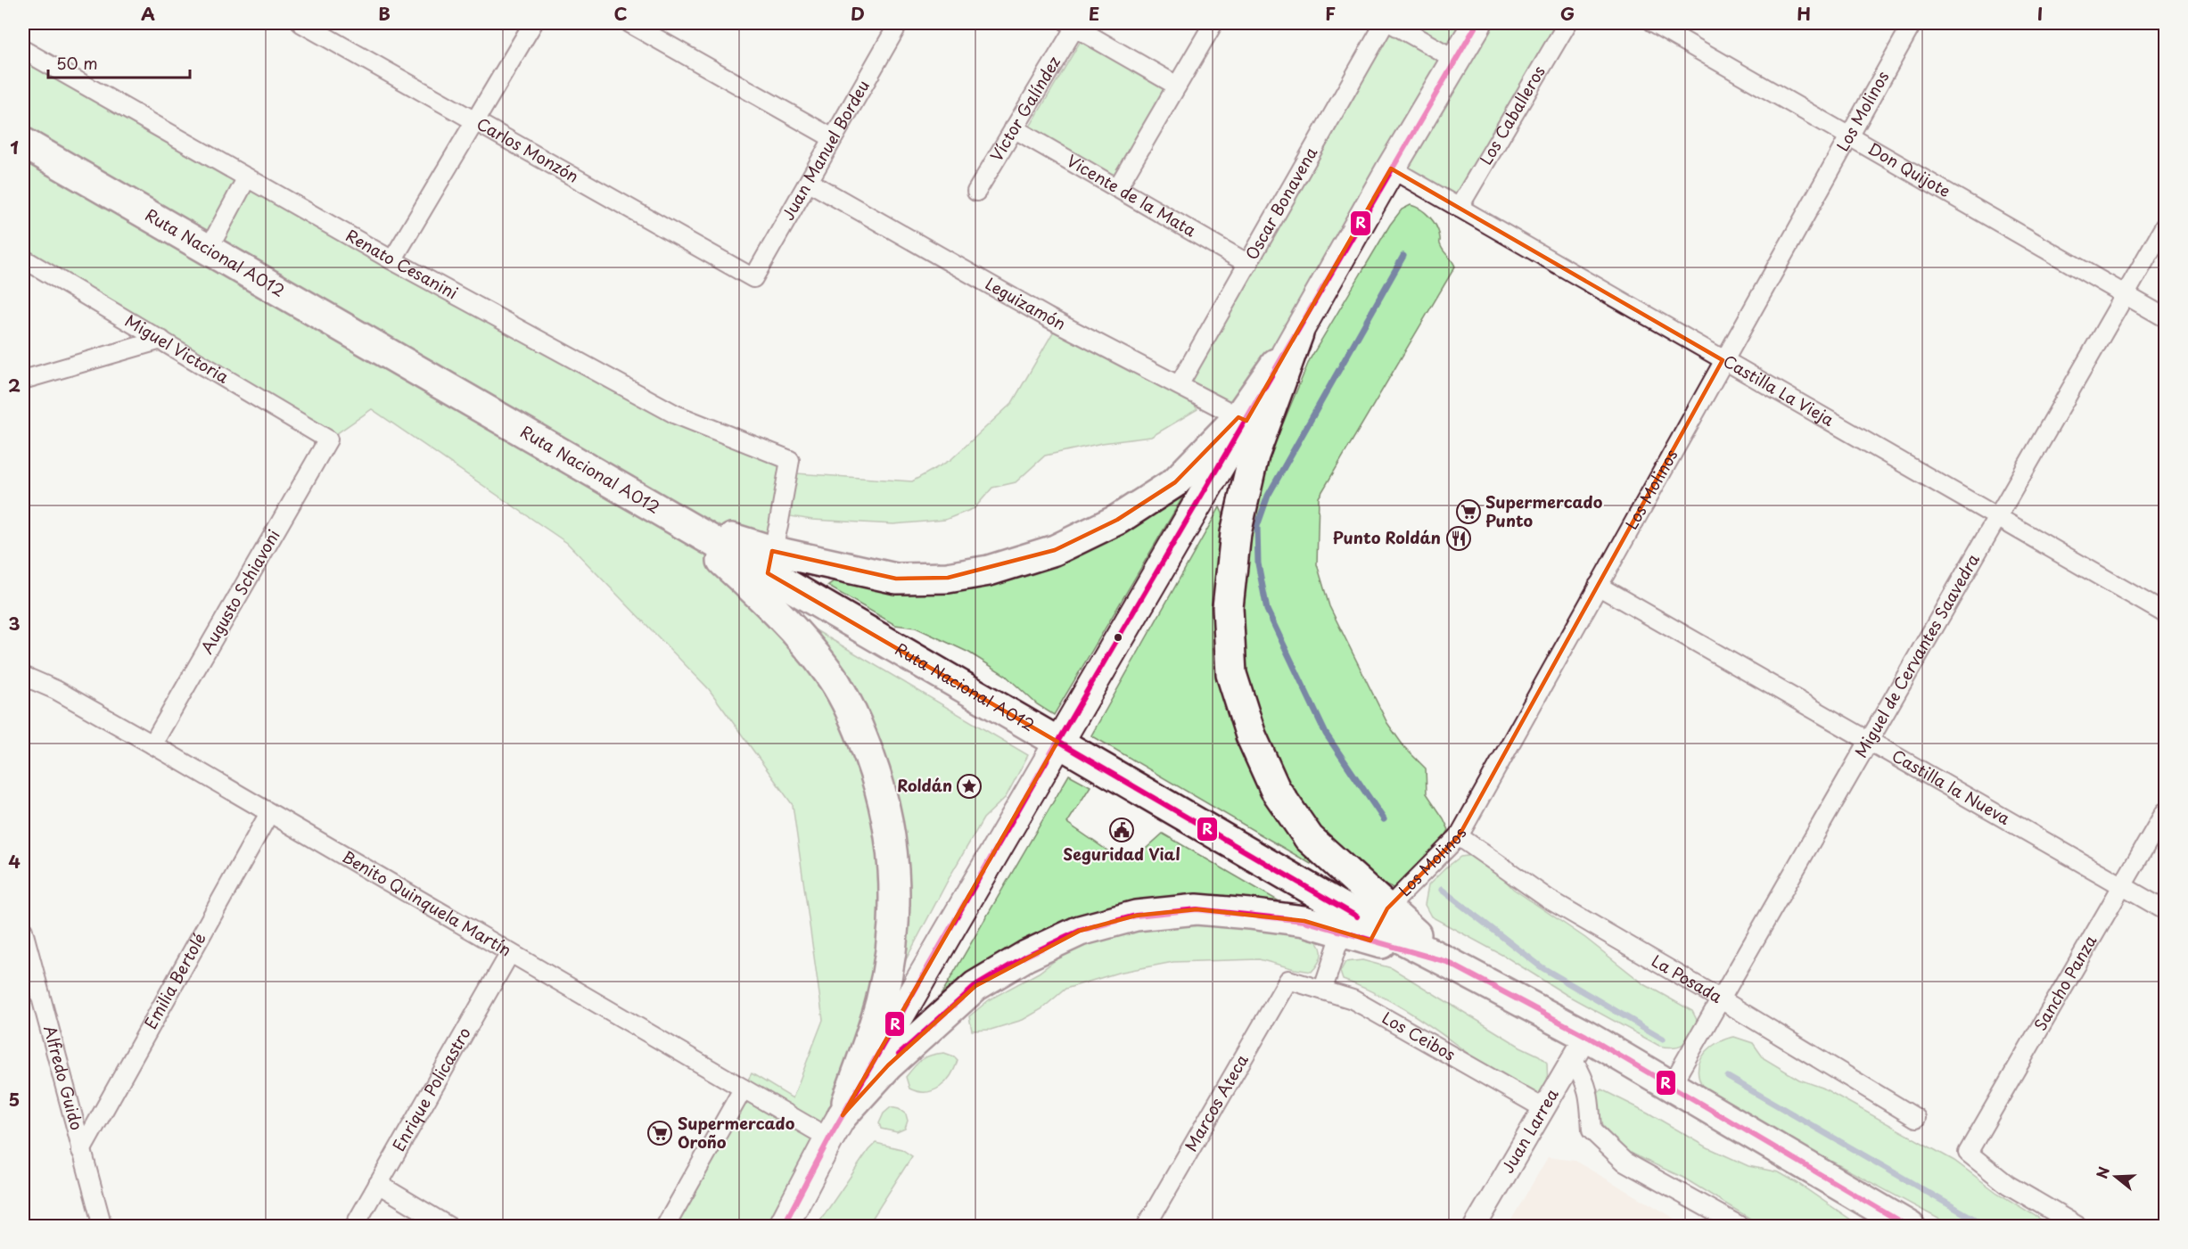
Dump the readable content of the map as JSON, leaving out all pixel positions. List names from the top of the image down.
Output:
{
  "streets": {
    "highway": ["Ruta Nacional A012"],
    "street": [
      "Víctor Galíndez",
      "Los Molinos",
      "Los Caballeros",
      "Carlos Monzón",
      "Juan Manuel Bordeu",
      "Don Quijote",
      "Vicente de la Mata",
      "Oscar Bonavena",
      "Renato Cesanini",
      "Leguizamón",
      "Miguel Victoria",
      "Castilla La Vieja",
      "Augusto Schiavoni",
      "Miguel de Cervantes Saavedra",
      "Castilla la Nueva",
      "Benito Quinquela Martín",
      "La Posada",
      "Emilia Bertolé",
      "Sancho Panza",
      "Los Ceibos",
      "Alfredo Guido",
      "Enrique Policastro",
      "Marcos Ateca",
      "Juan Larrea"
    ]
  },
  "crossings": [
    ["Víctor Galíndez", "Vicente de la Mata"],
    ["Los Molinos", "Don Quijote"],
    ["Los Molinos", "Ruta Nacional A012"],
    ["Los Molinos", "Castilla La Vieja"],
    ["Los Molinos", "Castilla la Nueva"],
    ["Los Molinos", "La Posada"],
    ["Los Caballeros", "Castilla La Vieja"],
    ["Carlos Monzón", "Juan Manuel Bordeu"],
    ["Juan Manuel Bordeu", "Leguizamón"],
    ["Don Quijote", "Miguel de Cervantes Saavedra"],
    ["Vicente de la Mata", "Oscar Bonavena"],
    ["Oscar Bonavena", "Leguizamón"],
    ["Ruta Nacional A012", "Renato Cesanini"],
    ["Ruta Nacional A012", "Miguel de Cervantes Saavedra"],
    ["Ruta Nacional A012", "Juan Larrea"],
    ["Miguel Victoria", "Augusto Schiavoni"],
    ["Castilla La Vieja", "Miguel de Cervantes Saavedra"],
    ["Augusto Schiavoni", "Benito Quinquela Martín"],
    ["Miguel de Cervantes Saavedra", "Castilla la Nueva"],
    ["Miguel de Cervantes Saavedra", "La Posada"],
    ["Castilla la Nueva", "Sancho Panza"],
    ["Benito Quinquela Martín", "Emilia Bertolé"],
    ["Benito Quinquela Martín", "Enrique Policastro"],
    ["Emilia Bertolé", "Alfredo Guido"],
    ["Los Ceibos", "Marcos Ateca"],
    ["Los Ceibos", "Juan Larrea"]
  ],
  "places": {
    "supermarket": ["Supermercado Punto", "Supermercado Oroño"],
    "restaurant": ["Punto Roldán"],
    "place": ["Roldán"],
    "public building": ["Seguridad Vial"]
  },
  "lines": ["transit line R"],
  "scale_bar": "50 m",
  "north": "left",
  "grid": {
    "columns": [
      "A",
      "B",
      "C",
      "D",
      "E",
      "F",
      "G",
      "H",
      "I"
    ],
    "rows": [
      "1",
      "2",
      "3",
      "4",
      "5"
    ]
  }
}
